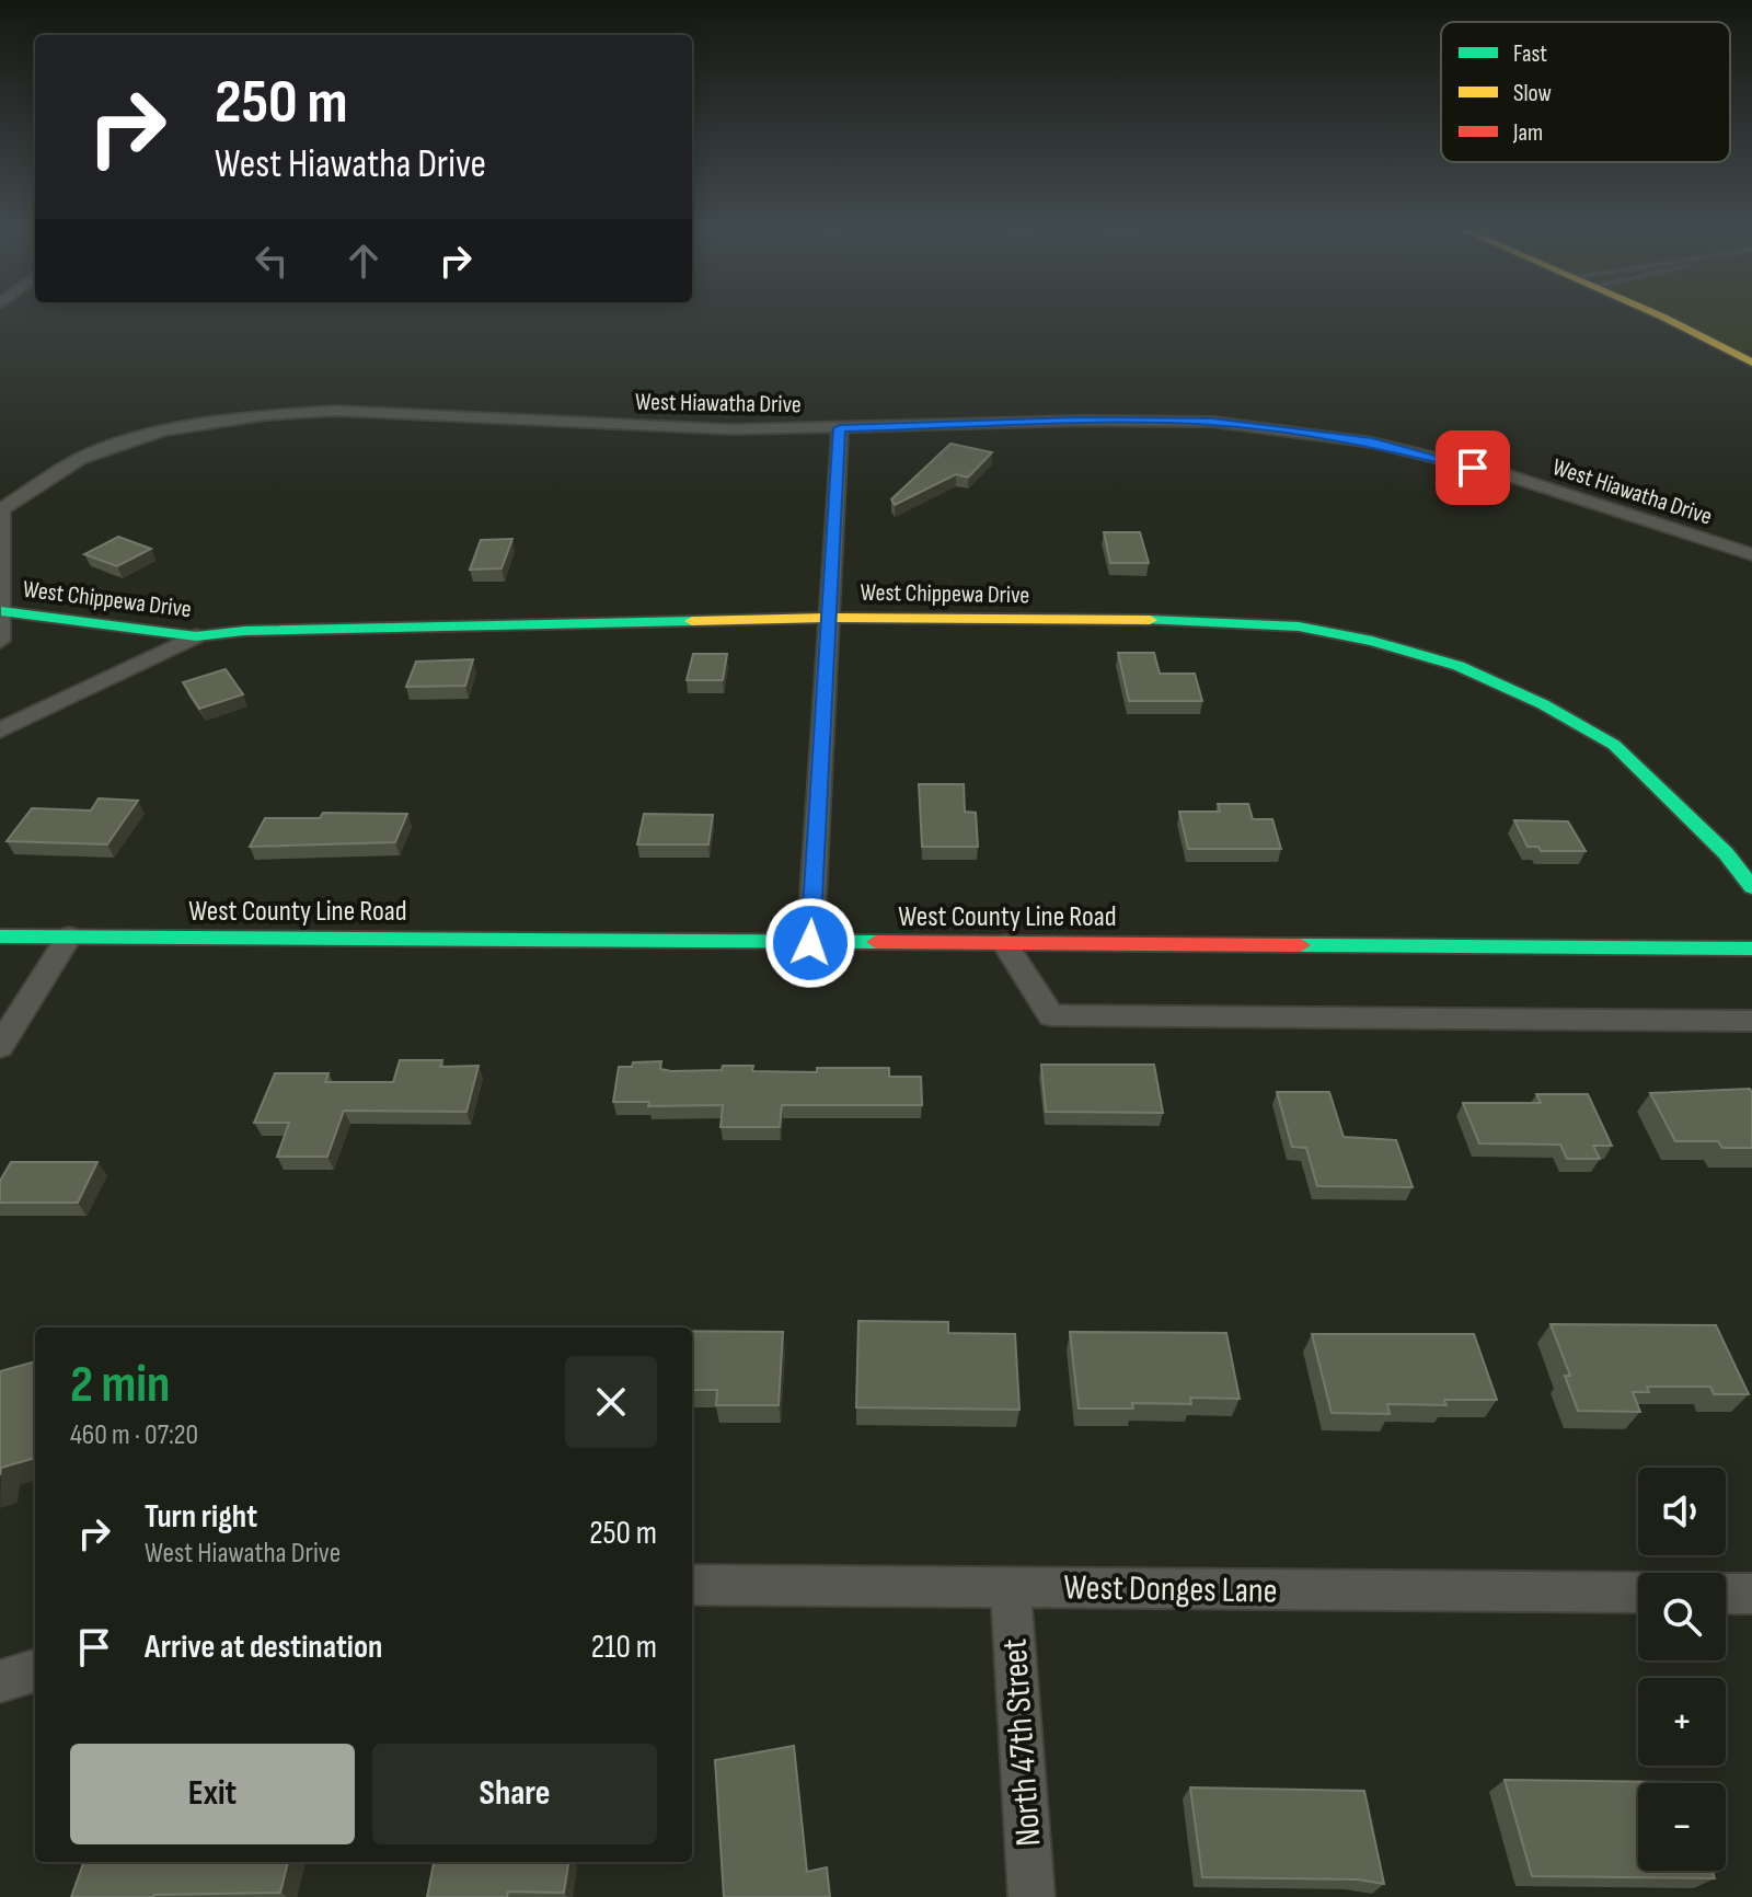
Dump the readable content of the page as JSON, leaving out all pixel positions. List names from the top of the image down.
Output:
{
  "streets": {
    "street": [
      "West Hiawatha Drive",
      "West Chippewa Drive",
      "West County Line Road",
      "West Donges Lane",
      "North 47th Street"
    ]
  },
  "crossings": [
    ["West Hiawatha Drive", "West Chippewa Drive"],
    ["West Donges Lane", "North 47th Street"]
  ],
  "legend": ["Fast", "Slow", "Jam"],
  "page": {
    "turn": ["250 m", "West Hiawatha Drive"],
    "heading": ["2 min", "460 m · 07:20"],
    "map_buttons": ["+", "−"],
    "list": [
      {
        "name": "Turn right",
        "note": "West Hiawatha Drive",
        "value": "250 m"
      },
      {
        "name": "Arrive at destination",
        "value": "210 m"
      }
    ],
    "buttons": ["Exit", "Share"]
  }
}
